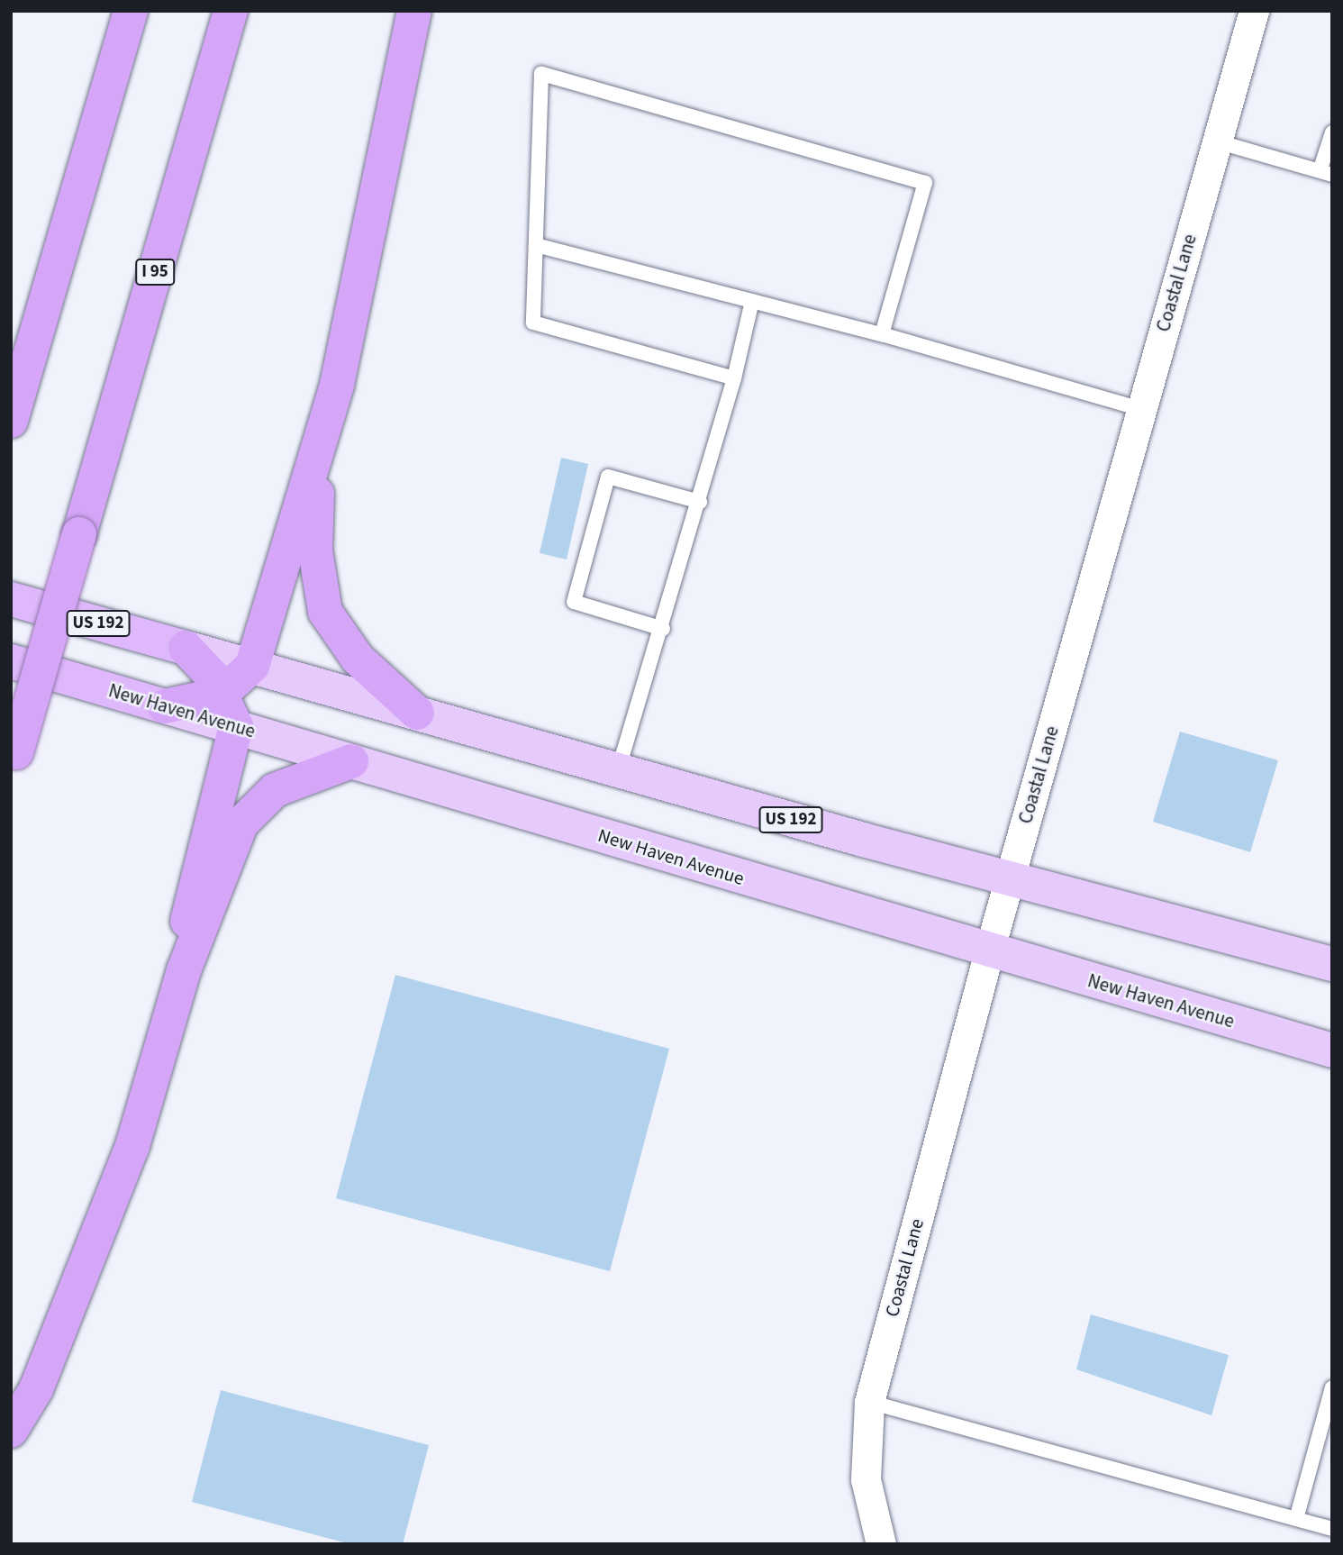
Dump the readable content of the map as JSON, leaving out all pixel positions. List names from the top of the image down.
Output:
{
  "streets": {
    "highway": ["I 95", "US 192", "New Haven Avenue"],
    "street": ["Coastal Lane"]
  },
  "crossings": [
    ["Coastal Lane", "US 192"],
    ["Coastal Lane", "New Haven Avenue"]
  ]
}
